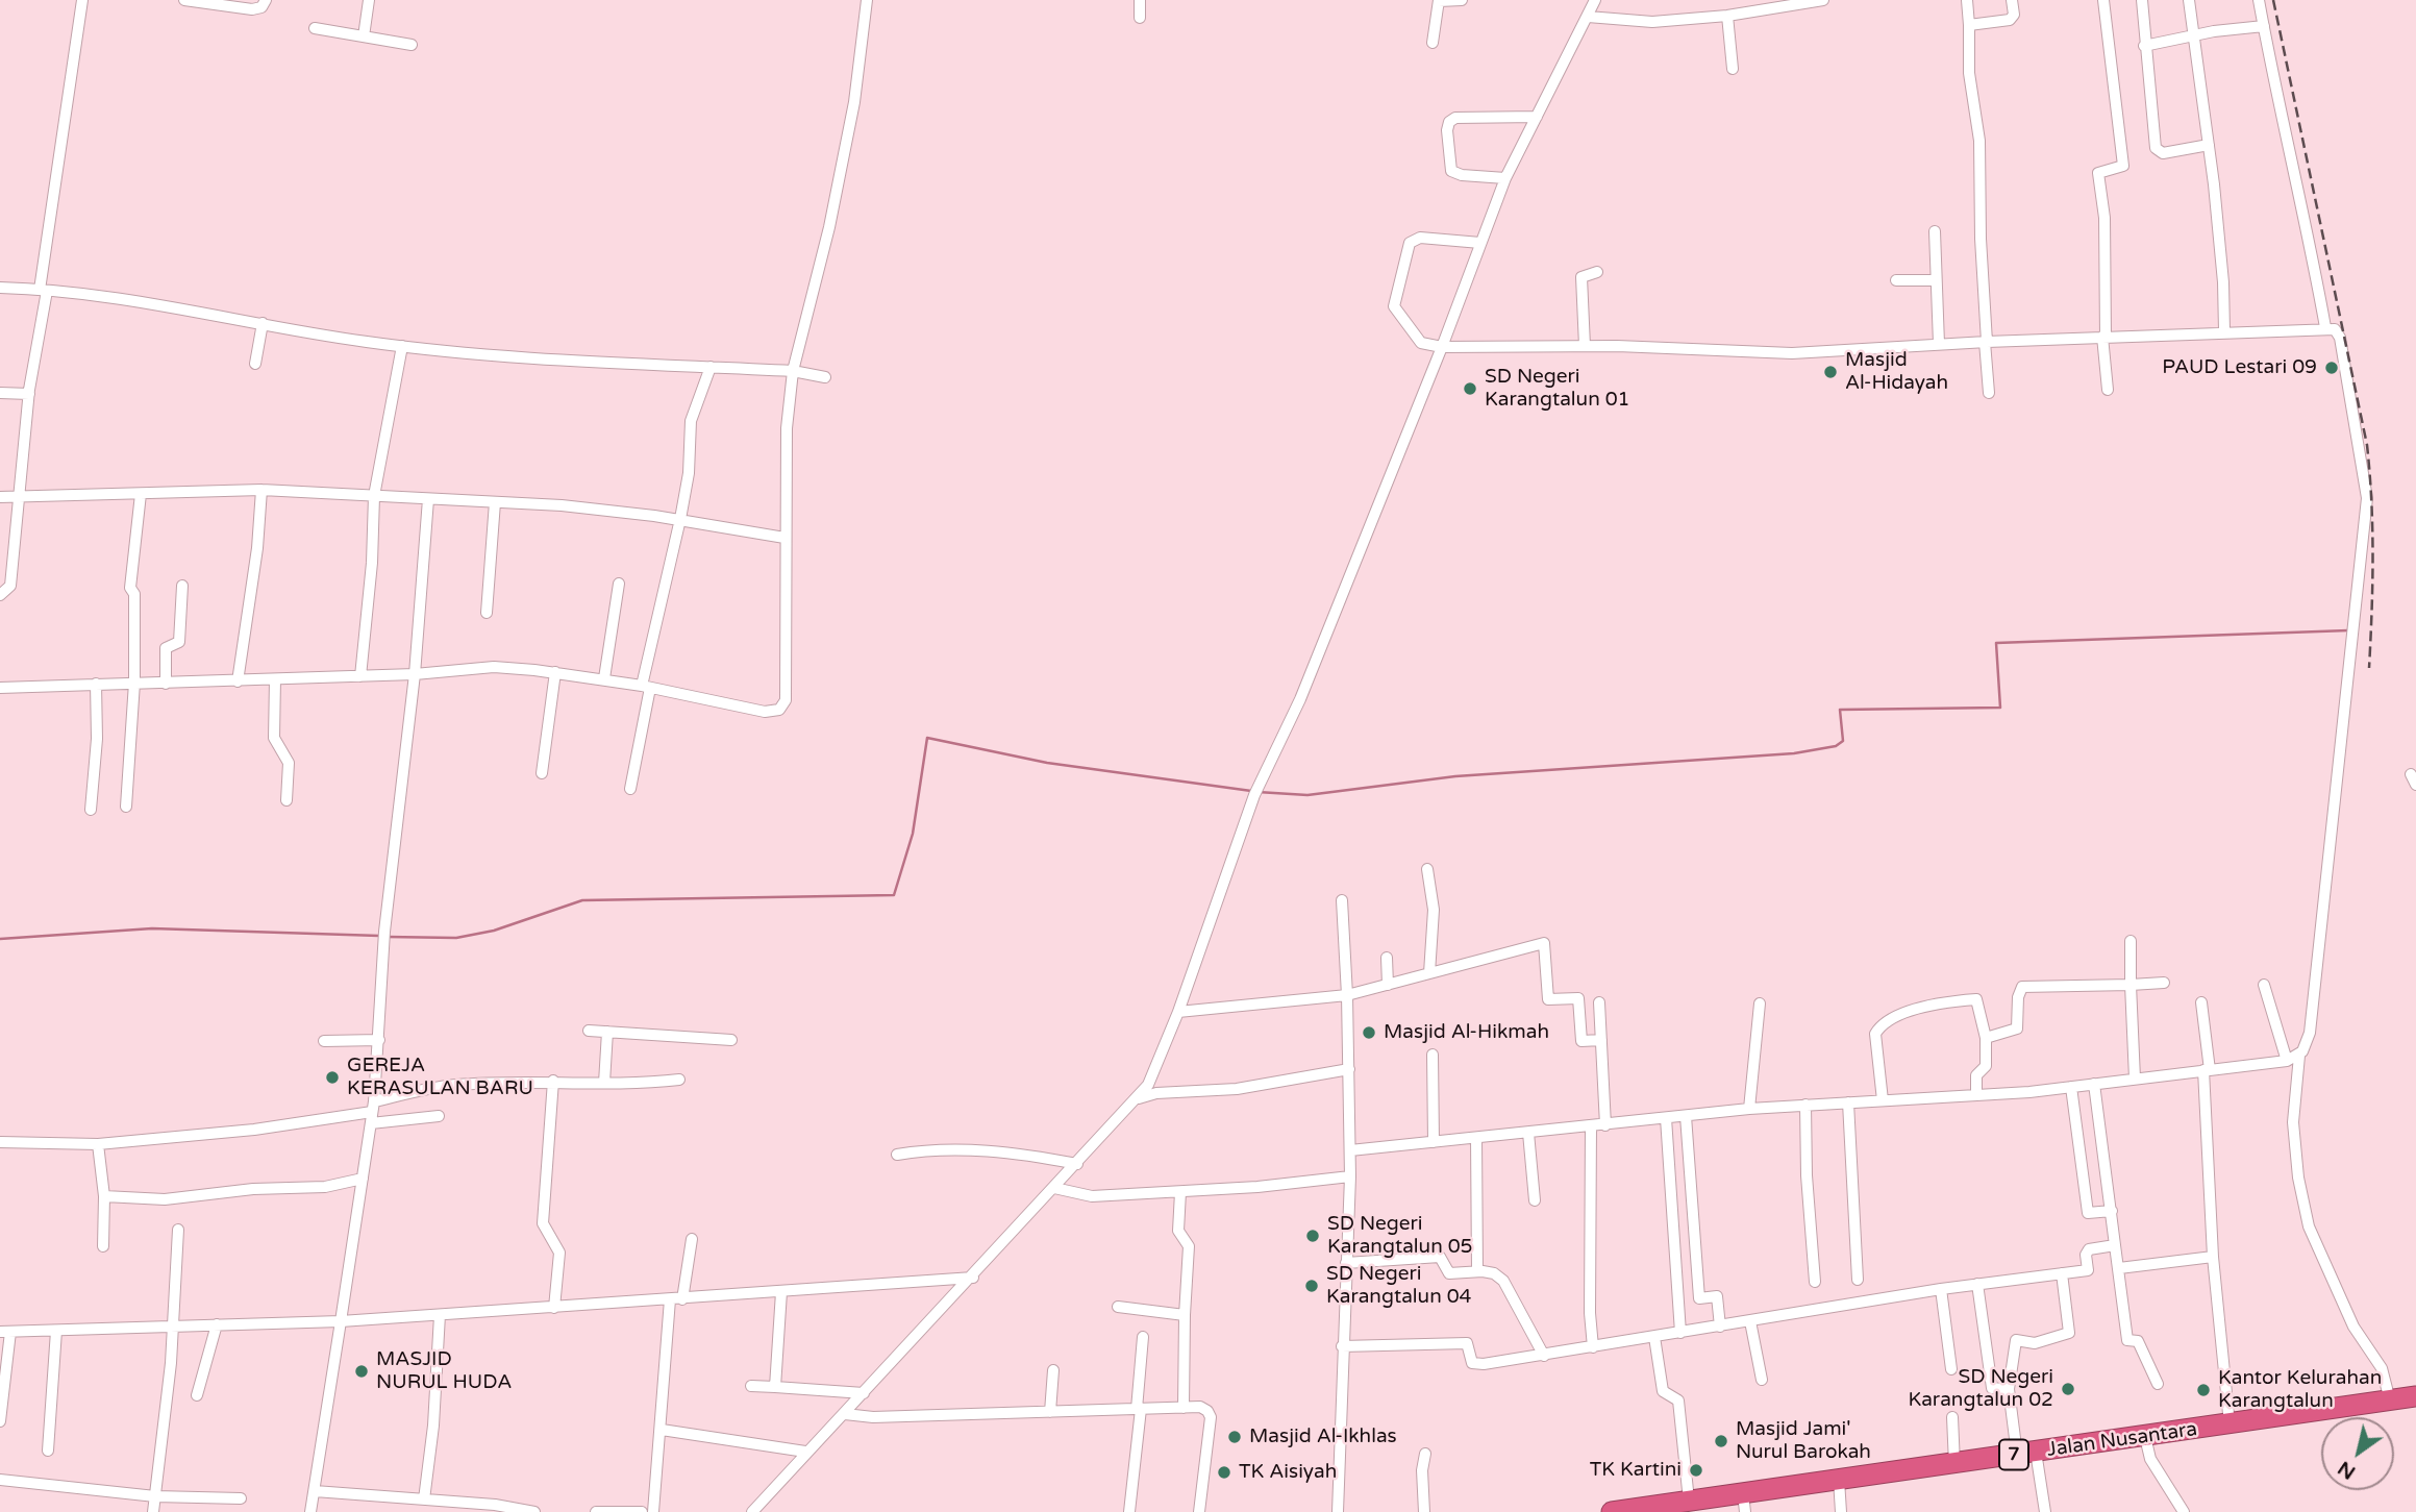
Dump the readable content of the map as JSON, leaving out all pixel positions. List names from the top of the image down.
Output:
{
  "streets": {
    "highway": ["Jalan Nusantara", "7"]
  },
  "places": [
    "PAUD Lestari 09",
    "Masjid Al-Hidayah",
    "SD Negeri Karangtalun 01",
    "Masjid Al-Hikmah",
    "GEREJA KERASULAN BARU",
    "SD Negeri Karangtalun 05",
    "SD Negeri Karangtalun 04",
    "MASJID NURUL HUDA",
    "SD Negeri Karangtalun 02",
    "Kantor Kelurahan Karangtalun",
    "Masjid Al-Ikhlas",
    "Masjid Jami' Nurul Barokah",
    "TK Kartini",
    "TK Aisiyah"
  ],
  "north": "bottom left"
}
